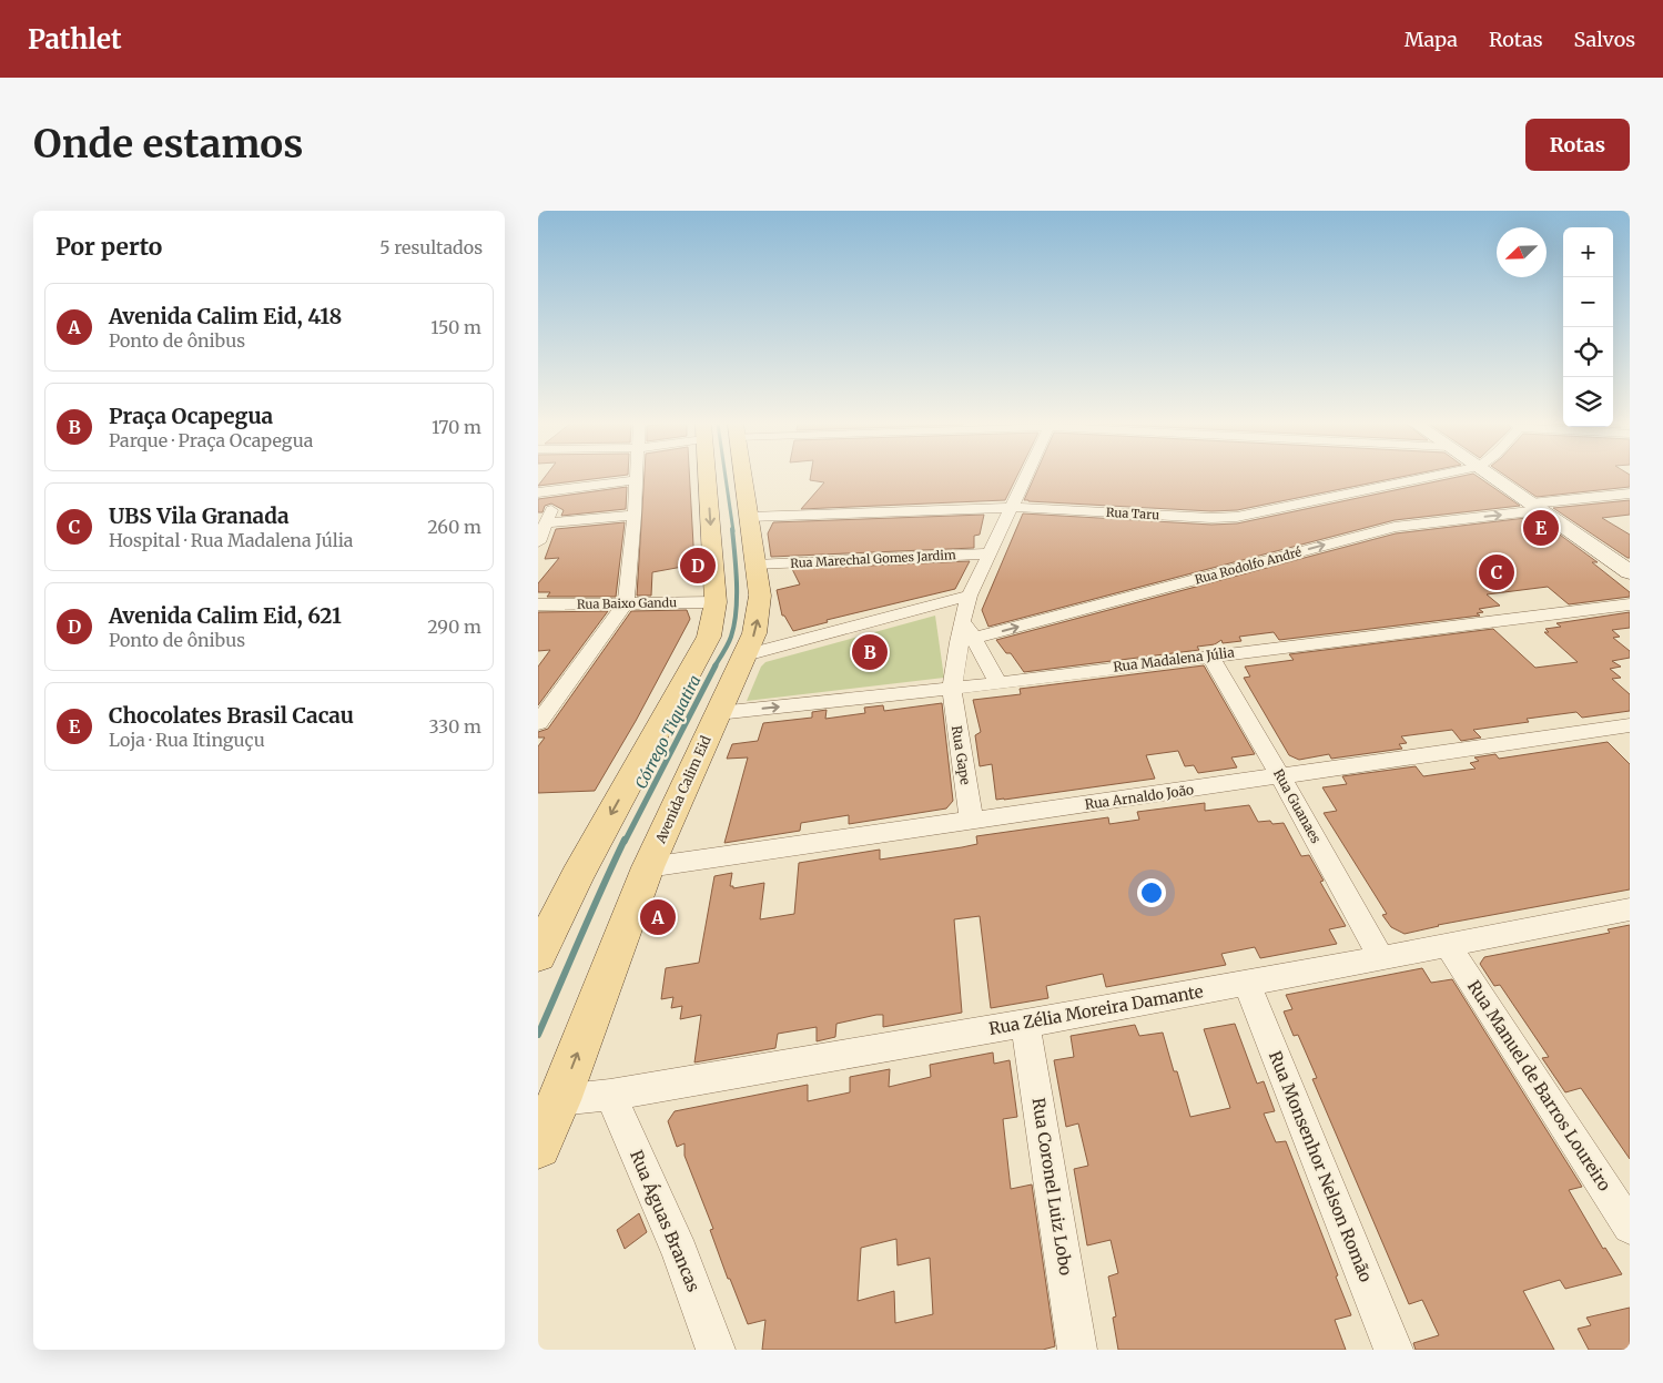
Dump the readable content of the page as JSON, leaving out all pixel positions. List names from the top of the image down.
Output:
{
  "streets": {
    "main road": ["Avenida Calim Eid"],
    "street": [
      "Rua Taru",
      "Rua Marechal Gomes Jardim",
      "Rua Rodolfo André",
      "Rua Baixo Gandu",
      "Rua Madalena Júlia",
      "Rua Gape",
      "Rua Arnaldo João",
      "Rua Guanaes",
      "Rua Zélia Moreira Damante",
      "Rua Manuel de Barros Loureiro",
      "Rua Monsenhor Nelson Romão",
      "Rua Coronel Luiz Lobo",
      "Rua Águas Brancas"
    ]
  },
  "crossings": [
    ["Rua Taru", "Rua Gape"],
    ["Rua Taru", "Avenida Calim Eid"],
    ["Rua Marechal Gomes Jardim", "Rua Gape"],
    ["Rua Marechal Gomes Jardim", "Avenida Calim Eid"],
    ["Rua Rodolfo André", "Rua Gape"],
    ["Rua Baixo Gandu", "Avenida Calim Eid"],
    ["Rua Madalena Júlia", "Rua Gape"],
    ["Rua Madalena Júlia", "Avenida Calim Eid"],
    ["Rua Madalena Júlia", "Rua Guanaes"],
    ["Rua Gape", "Rua Arnaldo João"],
    ["Avenida Calim Eid", "Rua Arnaldo João"],
    ["Avenida Calim Eid", "Rua Zélia Moreira Damante"],
    ["Rua Arnaldo João", "Rua Guanaes"],
    ["Rua Guanaes", "Rua Zélia Moreira Damante"],
    ["Rua Zélia Moreira Damante", "Rua Manuel de Barros Loureiro"],
    ["Rua Zélia Moreira Damante", "Rua Monsenhor Nelson Romão"],
    ["Rua Zélia Moreira Damante", "Rua Coronel Luiz Lobo"],
    ["Rua Zélia Moreira Damante", "Rua Águas Brancas"]
  ],
  "one_way": ["Rua Rodolfo André"],
  "water": ["Córrego Tiquatira"],
  "north": "bottom left",
  "page": {
    "header": "Pathlet",
    "nav": ["Mapa", "Rotas", "Salvos"],
    "buttons": "Rotas",
    "title": "Onde estamos",
    "heading": ["Por perto", "5 resultados"],
    "map_buttons": ["+", "−"],
    "list": [
      {
        "mark": "A",
        "name": "Avenida Calim Eid, 418",
        "note": "Ponto de ônibus",
        "value": "150 m"
      },
      {
        "mark": "B",
        "name": "Praça Ocapegua",
        "note": "Parque · Praça Ocapegua",
        "value": "170 m"
      },
      {
        "mark": "C",
        "name": "UBS Vila Granada",
        "note": "Hospital · Rua Madalena Júlia",
        "value": "260 m"
      },
      {
        "mark": "D",
        "name": "Avenida Calim Eid, 621",
        "note": "Ponto de ônibus",
        "value": "290 m"
      },
      {
        "mark": "E",
        "name": "Chocolates Brasil Cacau",
        "note": "Loja · Rua Itinguçu",
        "value": "330 m"
      }
    ],
    "pins": [
      "E",
      "D",
      "C",
      "B",
      "A"
    ]
  }
}
